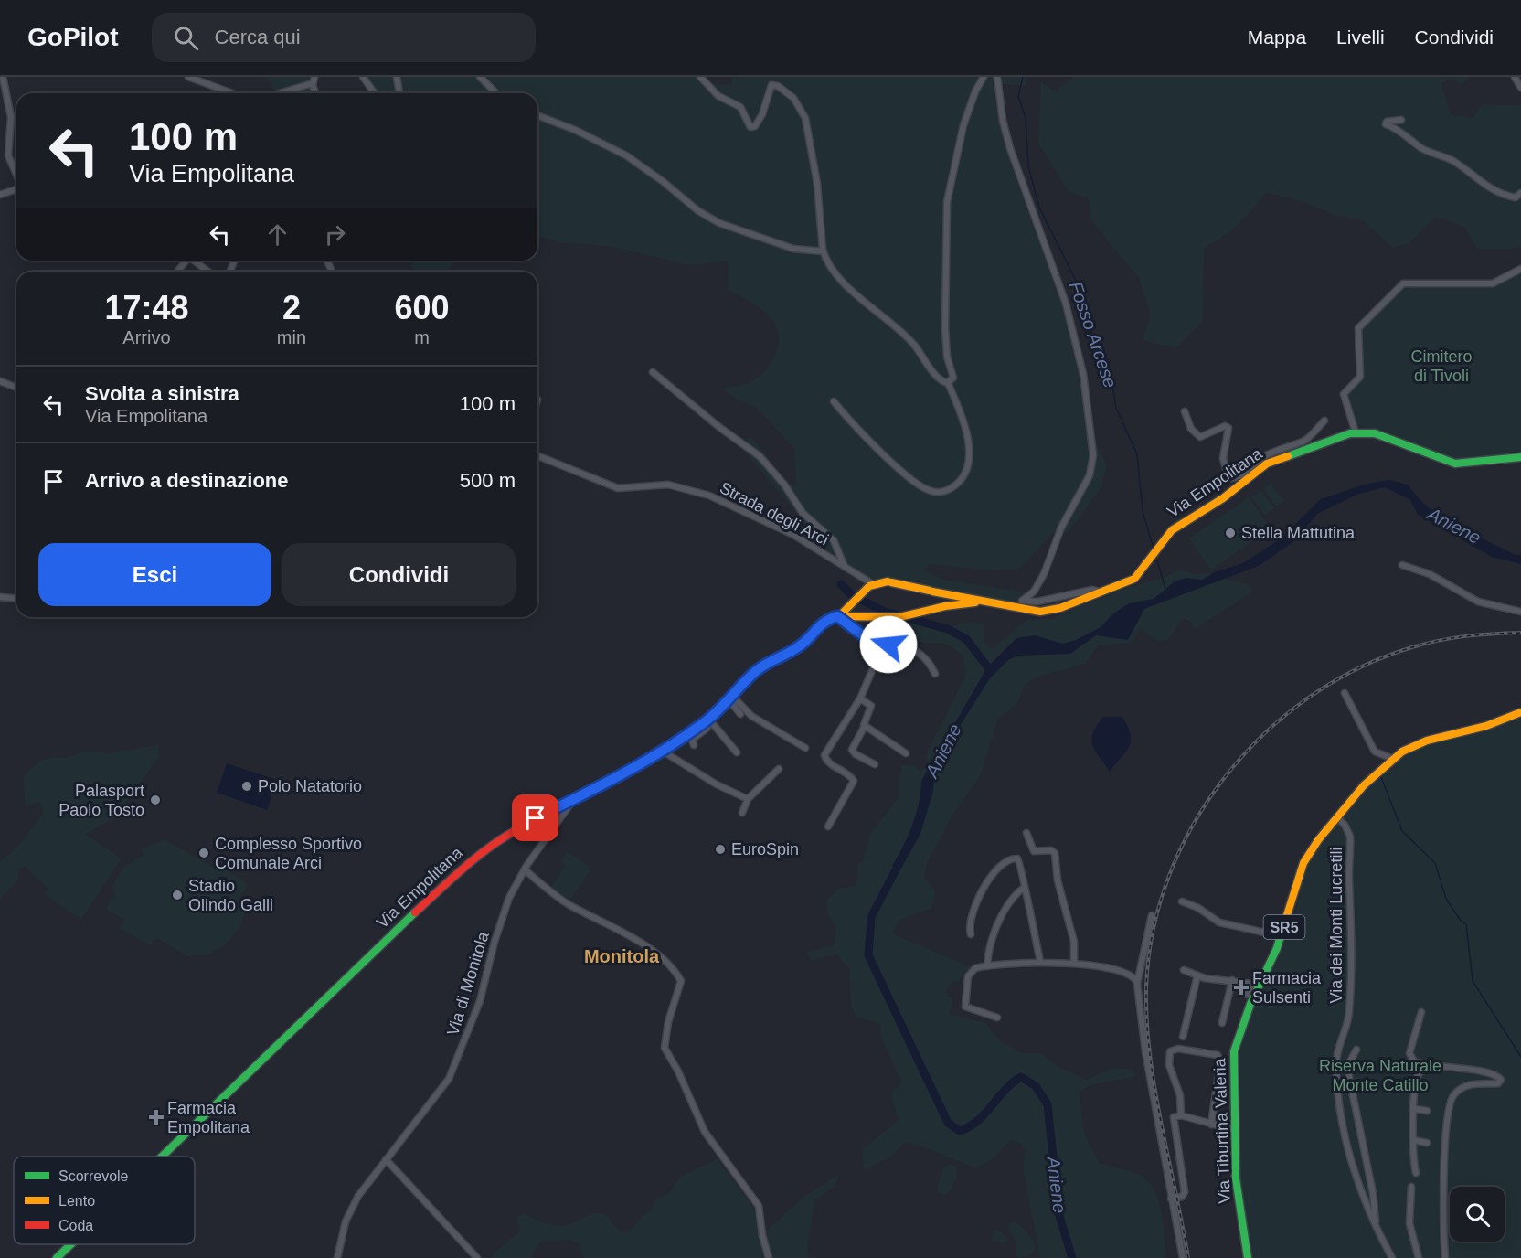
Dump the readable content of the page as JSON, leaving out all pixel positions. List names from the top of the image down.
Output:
{
  "streets": {
    "main road": ["Via Empolitana", "SR5", "Via Tiburtina Valeria"],
    "street": ["Strada degli Arci", "Via dei Monti Lucretili", "Via di Monitola"]
  },
  "crossings": [
    ["Via Empolitana", "Strada degli Arci"],
    ["Via Empolitana", "Via di Monitola"],
    ["Via dei Monti Lucretili", "Via Tiburtina Valeria"]
  ],
  "districts": ["Monitola"],
  "water": ["Fosso Arcese", "Aniene"],
  "parks": ["Cimitero di Tivoli", "Riserva Naturale Monte Catillo"],
  "places": {
    "other": [
      "Stella Mattutina",
      "Polo Natatorio",
      "Palasport Paolo Tosto",
      "EuroSpin",
      "Complesso Sportivo Comunale Arci",
      "Stadio Olindo Galli"
    ],
    "health": ["Farmacia Sulsenti", "Farmacia Empolitana"]
  },
  "legend": ["Scorrevole", "Lento", "Coda"],
  "page": {
    "header": "GoPilot",
    "search": "Cerca qui",
    "nav": ["Mappa", "Livelli", "Condividi"],
    "turn": ["100 m", "Via Empolitana"],
    "eta": [
      "17:48",
      "Arrivo",
      "2",
      "min",
      "600",
      "m"
    ],
    "list": [
      {
        "name": "Svolta a sinistra",
        "note": "Via Empolitana",
        "value": "100 m"
      },
      {
        "name": "Arrivo a destinazione",
        "value": "500 m"
      }
    ],
    "buttons": ["Esci", "Condividi"]
  }
}
